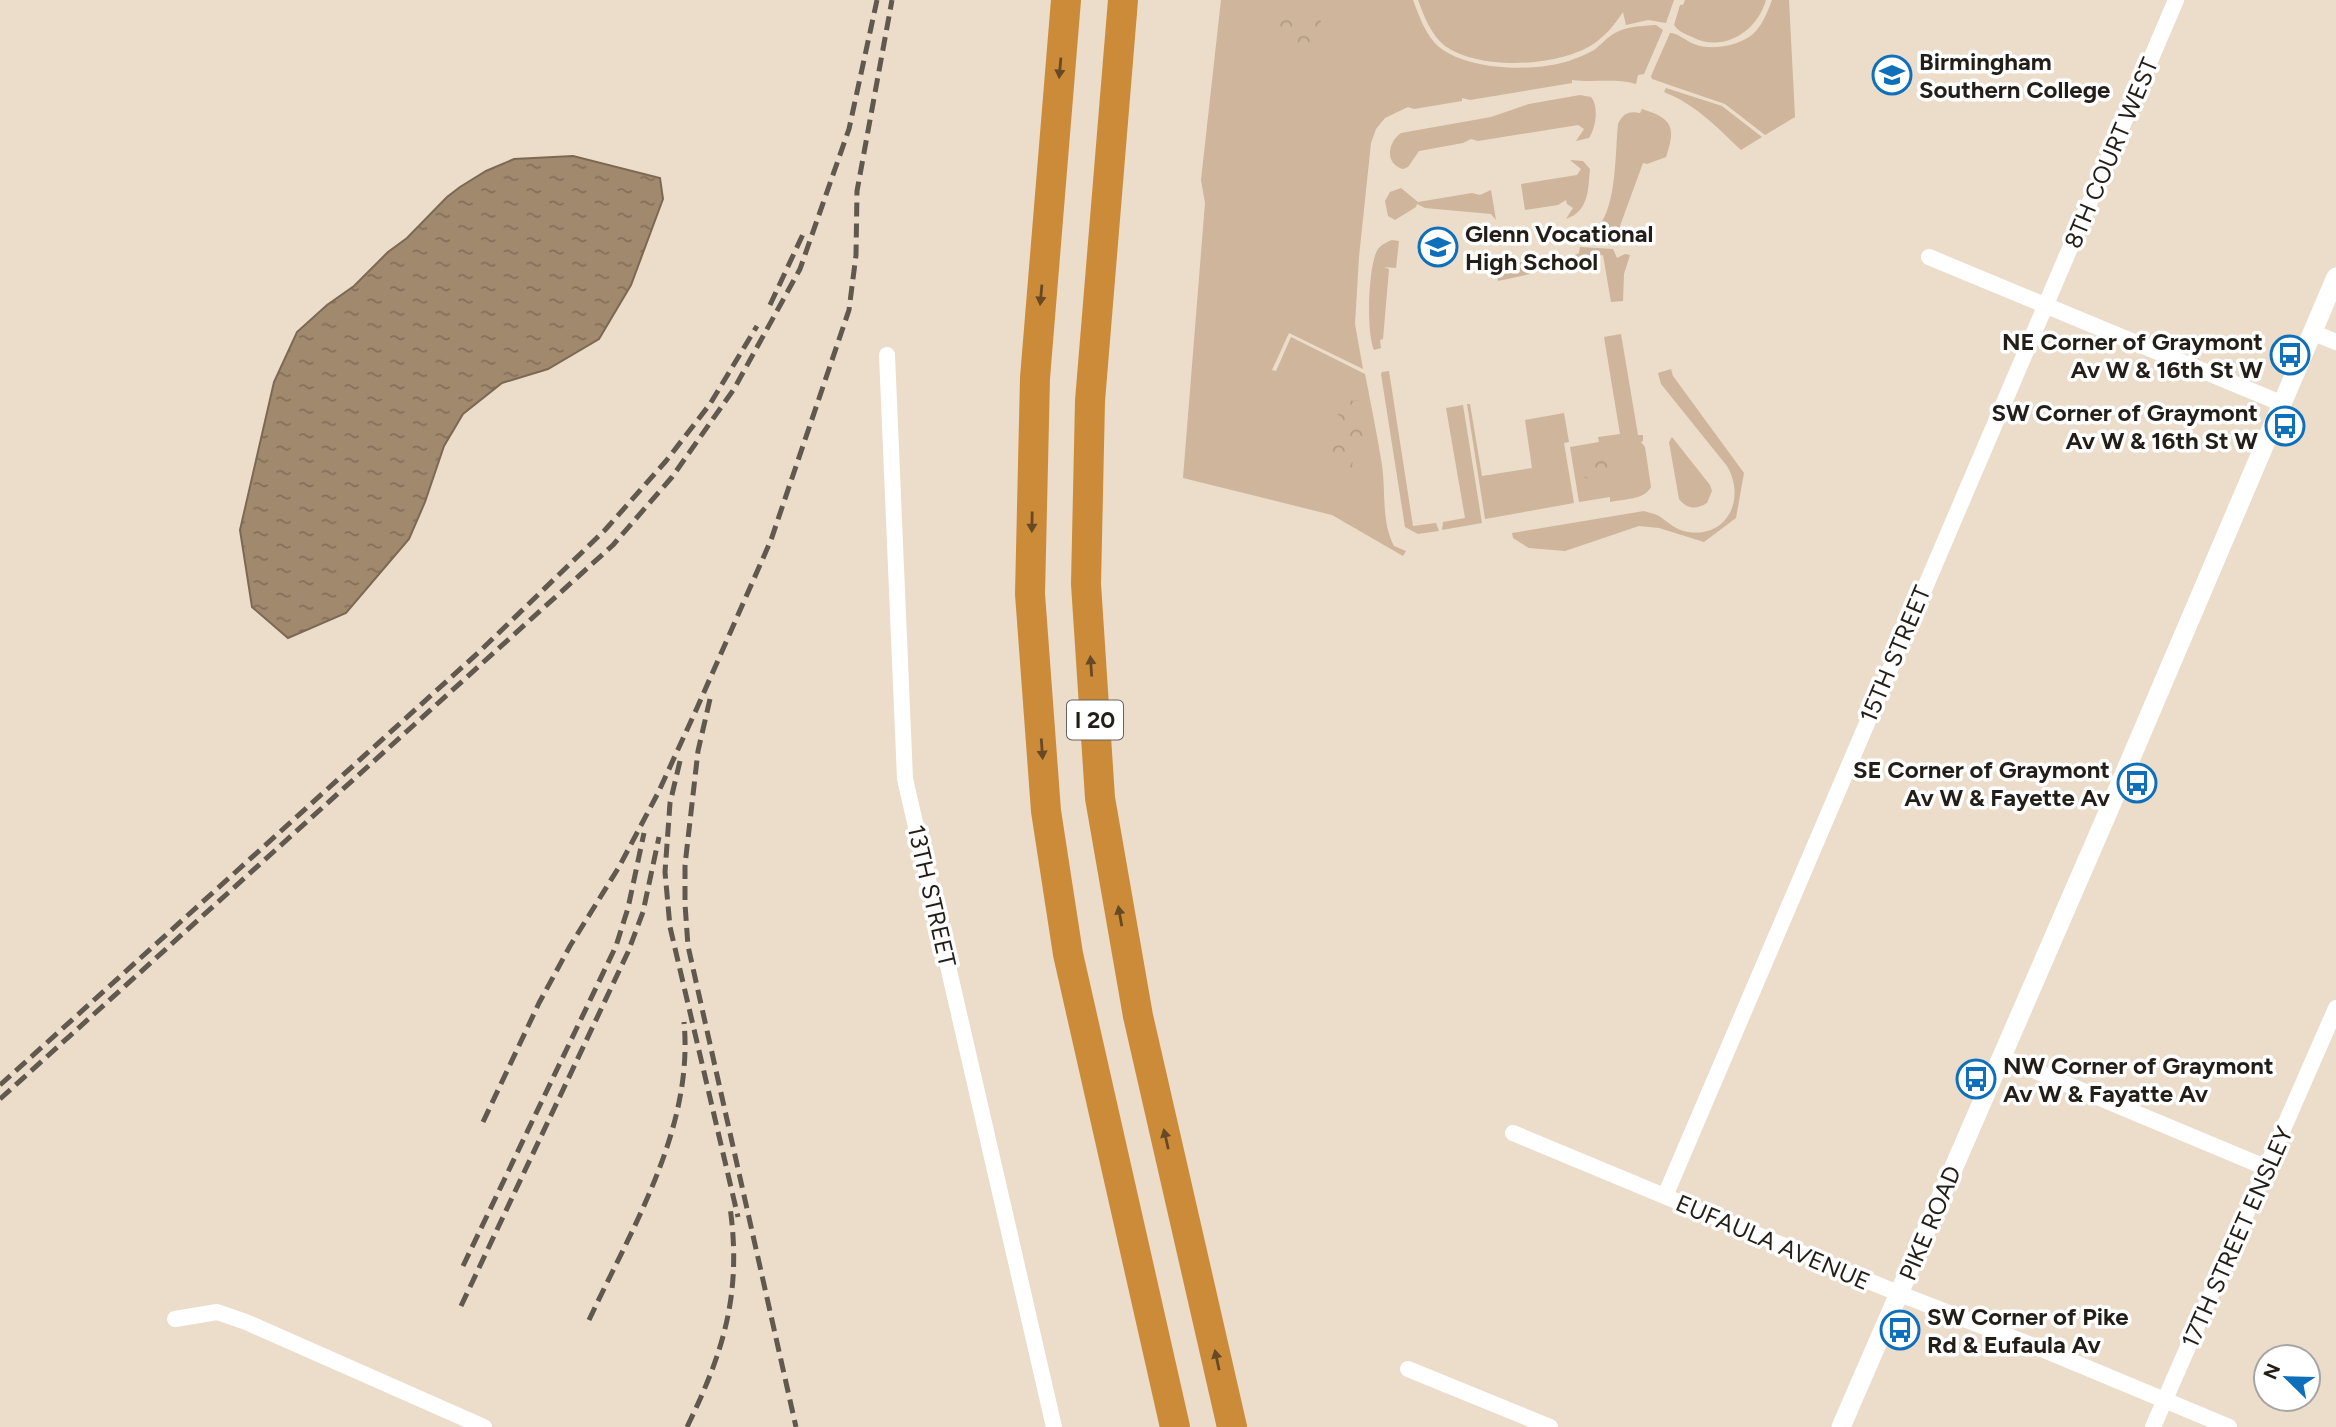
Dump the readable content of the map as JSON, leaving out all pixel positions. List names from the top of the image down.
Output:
{
  "streets": {
    "highway": ["I 20"],
    "street": [
      "8TH COURT WEST",
      "15TH STREET",
      "13TH STREET",
      "PIKE ROAD",
      "17TH STREET ENSLEY",
      "EUFAULA AVENUE"
    ]
  },
  "crossings": [
    ["8TH COURT WEST", "15TH STREET"],
    ["15TH STREET", "EUFAULA AVENUE"],
    ["PIKE ROAD", "EUFAULA AVENUE"],
    ["17TH STREET ENSLEY", "EUFAULA AVENUE"]
  ],
  "places": {
    "school or university": ["Birmingham Southern College", "Glenn Vocational High School"],
    "bus stop": [
      "NE Corner of Graymont Av W & 16th St W",
      "SW Corner of Graymont Av W & 16th St W",
      "SE Corner of Graymont Av W & Fayette Av",
      "NW Corner of Graymont Av W & Fayatte Av",
      "SW Corner of Pike Rd & Eufaula Av"
    ]
  },
  "north": "top left"
}
